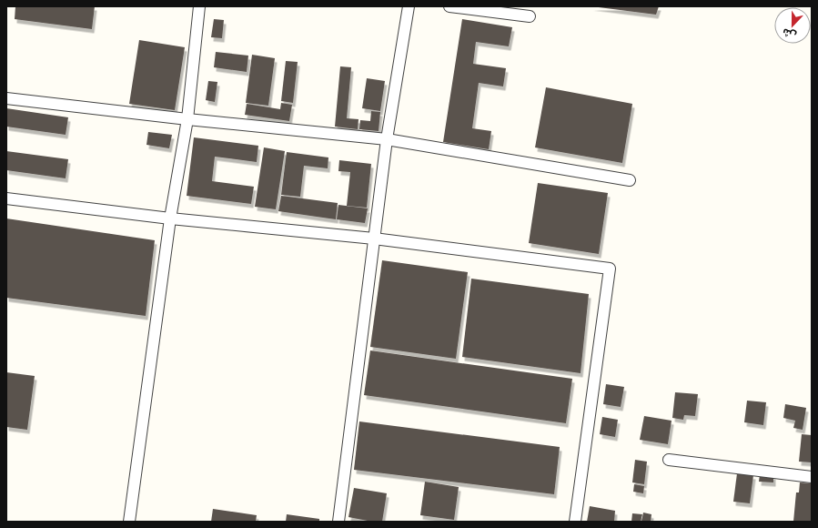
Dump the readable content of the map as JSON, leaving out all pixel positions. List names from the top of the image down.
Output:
{
  "north": "bottom"
}
